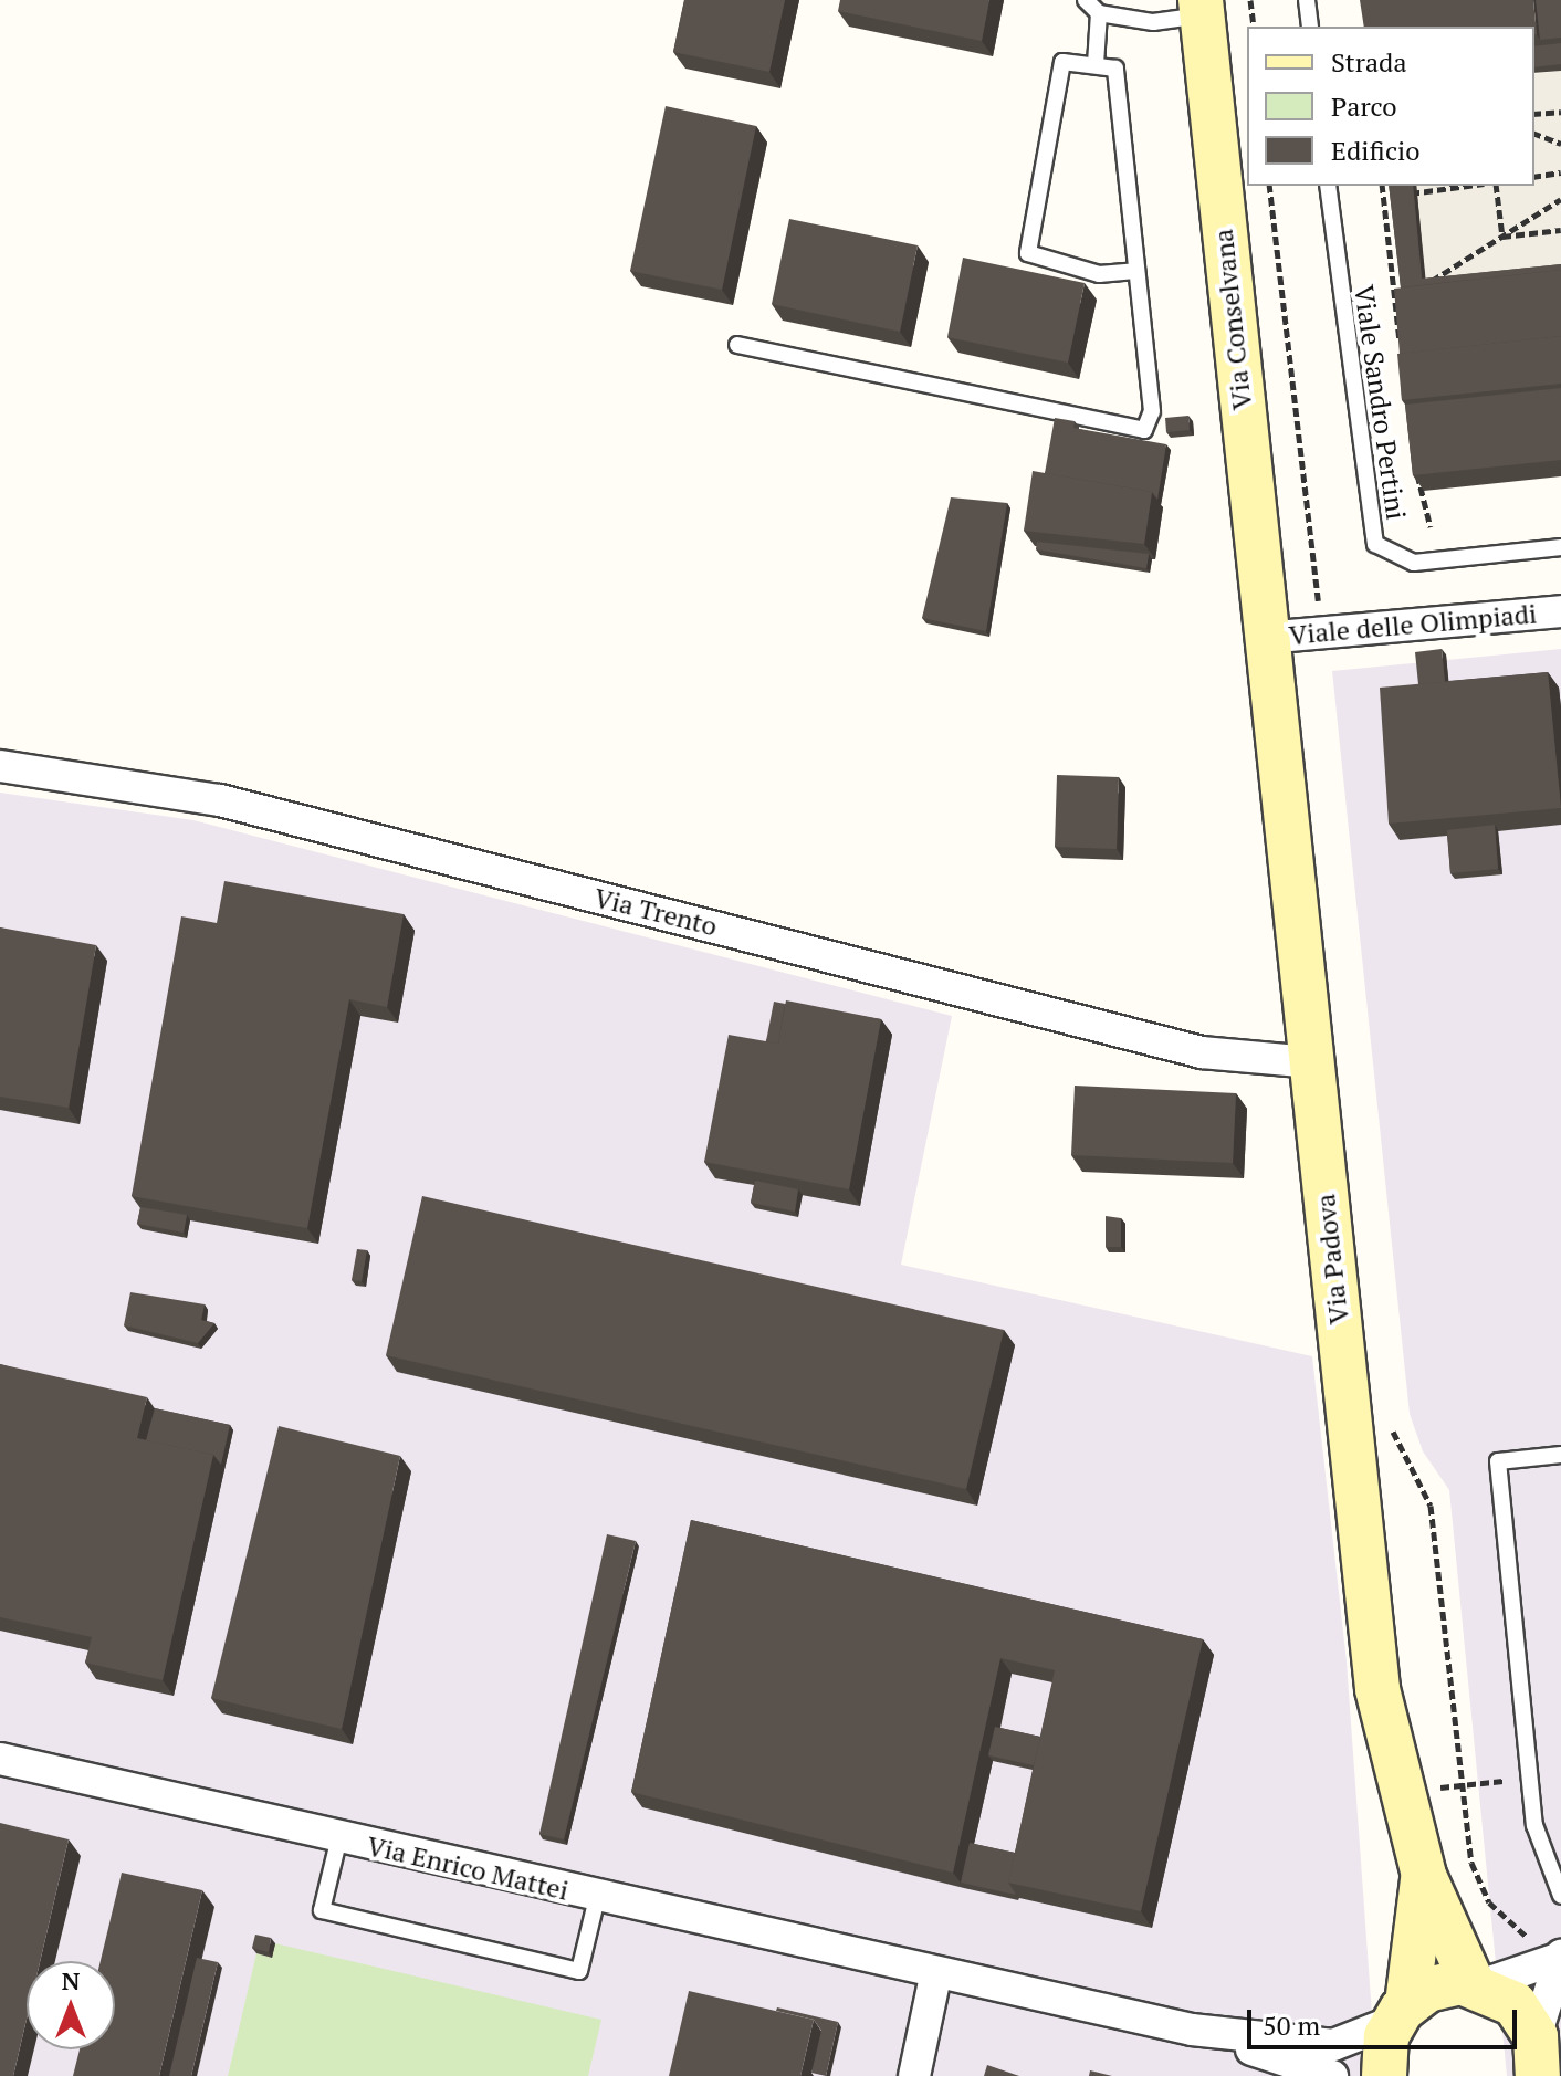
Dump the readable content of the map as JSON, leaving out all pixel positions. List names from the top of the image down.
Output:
{
  "streets": {
    "main road": ["Via Conselvana", "Via Padova"],
    "street": ["Viale delle Olimpiadi", "Via Trento", "Via Enrico Mattei"],
    "lane": ["Viale Sandro Pertini"]
  },
  "crossings": [
    ["Via Conselvana", "Viale delle Olimpiadi"],
    ["Via Conselvana", "Via Padova"],
    ["Viale delle Olimpiadi", "Via Padova"],
    ["Via Trento", "Via Padova"],
    ["Via Padova", "Via Enrico Mattei"]
  ],
  "legend": ["Strada", "Parco", "Edificio"],
  "scale_bar": "50 m",
  "north": "top"
}
